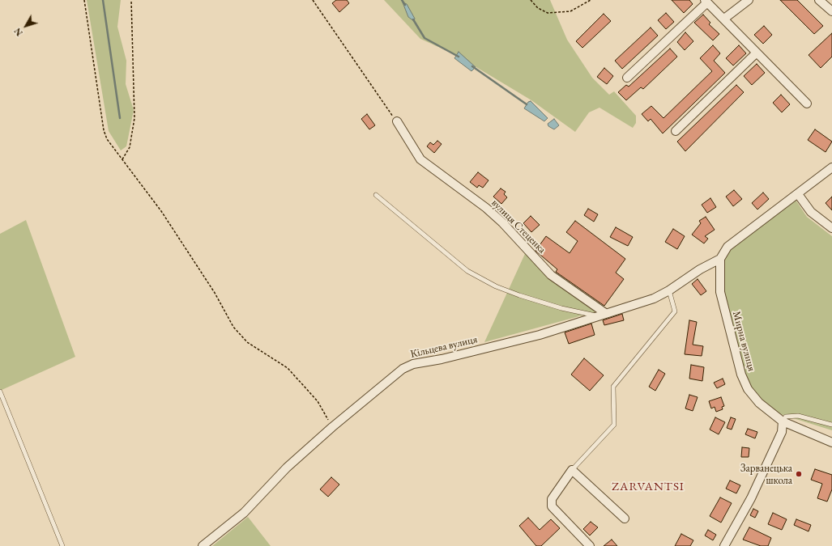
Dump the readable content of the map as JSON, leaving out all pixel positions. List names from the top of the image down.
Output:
{
  "streets": {
    "street": ["вулиця Стеценка", "Мирна вулиця", "Кільцева вулиця"]
  },
  "crossings": [
    ["вулиця Стеценка", "Кільцева вулиця"],
    ["Мирна вулиця", "Кільцева вулиця"]
  ],
  "districts": ["ZARVANTSI"],
  "places": ["Зарванецька школа"],
  "north": "bottom left"
}
